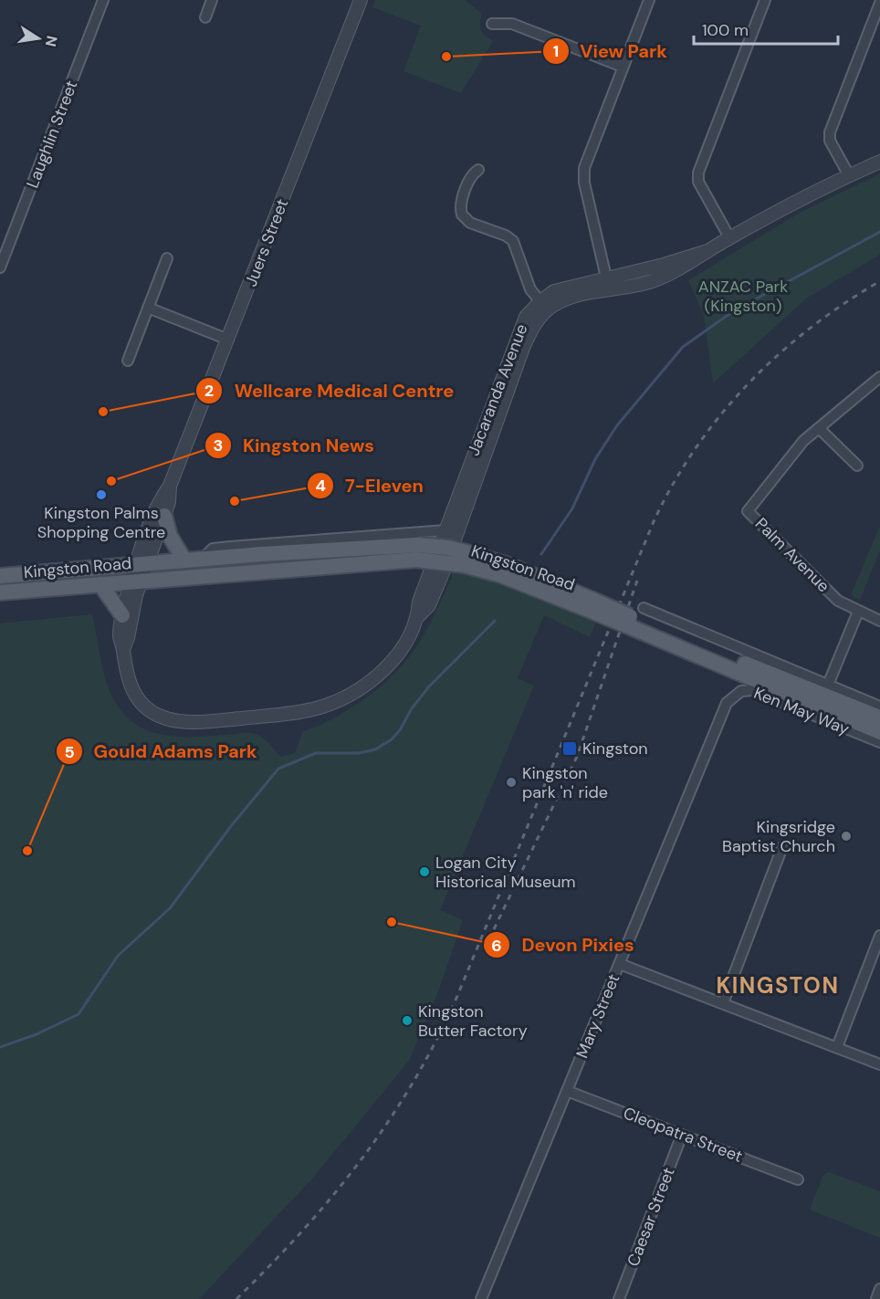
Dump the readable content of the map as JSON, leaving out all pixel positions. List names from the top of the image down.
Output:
{
  "streets": {
    "main road": ["Kingston Road"],
    "street": [
      "Laughlin Street",
      "Juers Street",
      "Jacaranda Avenue",
      "Palm Avenue",
      "Ken May Way",
      "Mary Street",
      "Cleopatra Street",
      "Caesar Street"
    ]
  },
  "crossings": [
    ["Juers Street", "Jacaranda Avenue"],
    ["Juers Street", "Kingston Road"],
    ["Jacaranda Avenue", "Kingston Road"],
    ["Ken May Way", "Mary Street"],
    ["Mary Street", "Cleopatra Street"],
    ["Cleopatra Street", "Caesar Street"]
  ],
  "districts": ["KINGSTON"],
  "parks": ["ANZAC Park (Kingston)"],
  "places": {
    "other": [
      "View Park",
      "Wellcare Medical Centre",
      "Kingston News",
      "Kingston Palms Shopping Centre",
      "7-Eleven",
      "Kingston park 'n' ride",
      "Kingsridge Baptist Church",
      "Gould Adams Park",
      "Logan City Historical Museum",
      "Devon Pixies",
      "Kingston Butter Factory"
    ],
    "transit": ["Kingston"]
  },
  "scale_bar": "100 m",
  "north": "right"
}
